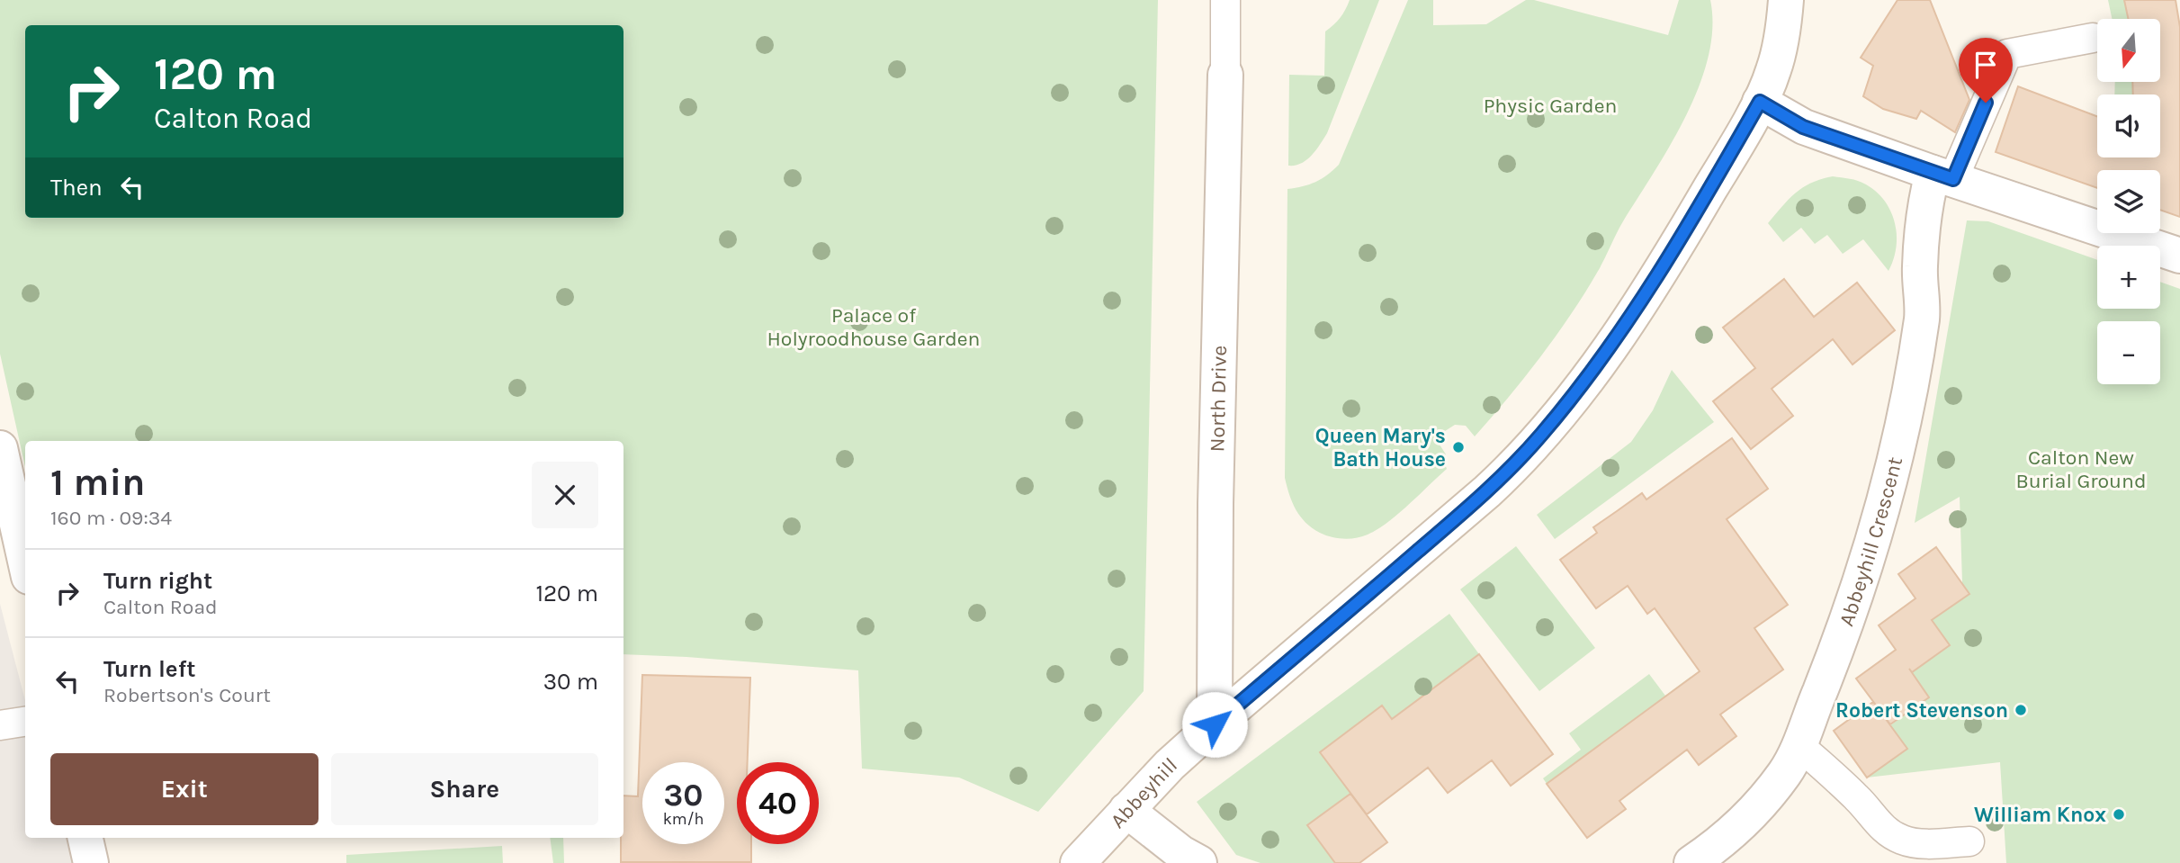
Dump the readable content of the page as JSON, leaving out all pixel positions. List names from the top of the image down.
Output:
{
  "streets": {
    "street": ["North Drive", "Abbeyhill Crescent", "Abbeyhill"]
  },
  "crossings": [
    ["North Drive", "Abbeyhill"]
  ],
  "parks": ["Physic Garden", "Palace of Holyroodhouse Garden", "Calton New Burial Ground"],
  "places": ["Queen Mary's Bath House", "Robert Stevenson", "William Knox"],
  "north": "bottom",
  "page": {
    "map_buttons": ["+", "−"],
    "turn": ["120 m", "Calton Road"],
    "then": "Then",
    "heading": ["1 min", "160 m · 09:34"],
    "list": [
      {
        "name": "Turn right",
        "note": "Calton Road",
        "value": "120 m"
      },
      {
        "name": "Turn left",
        "note": "Robertson's Court",
        "value": "30 m"
      }
    ],
    "buttons": ["Exit", "Share"],
    "speed": "30 km/h",
    "limit": "40"
  }
}
